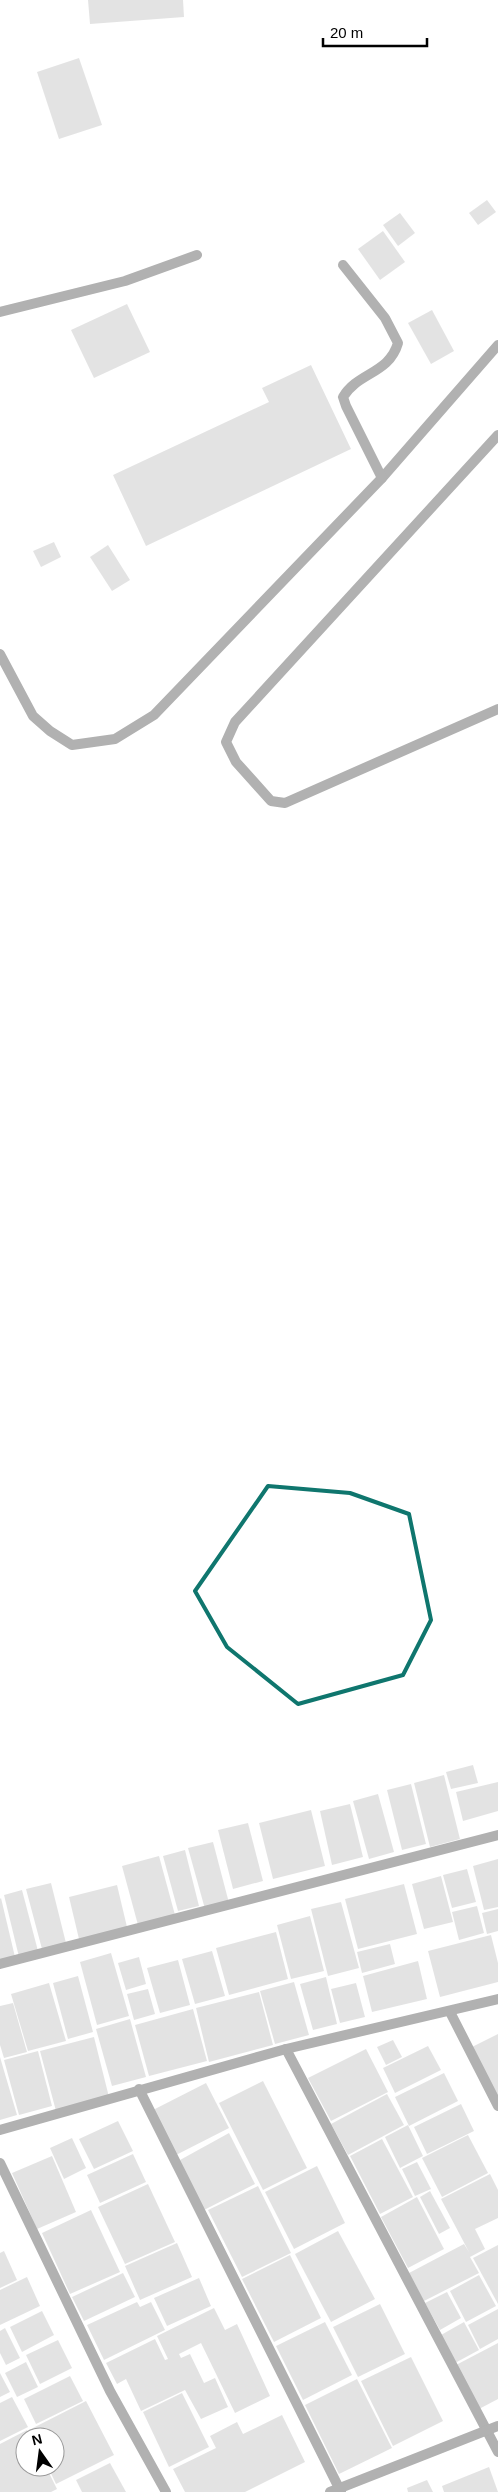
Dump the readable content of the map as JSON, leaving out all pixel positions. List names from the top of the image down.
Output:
{
  "scale_bar": "20 m",
  "north": "top"
}
